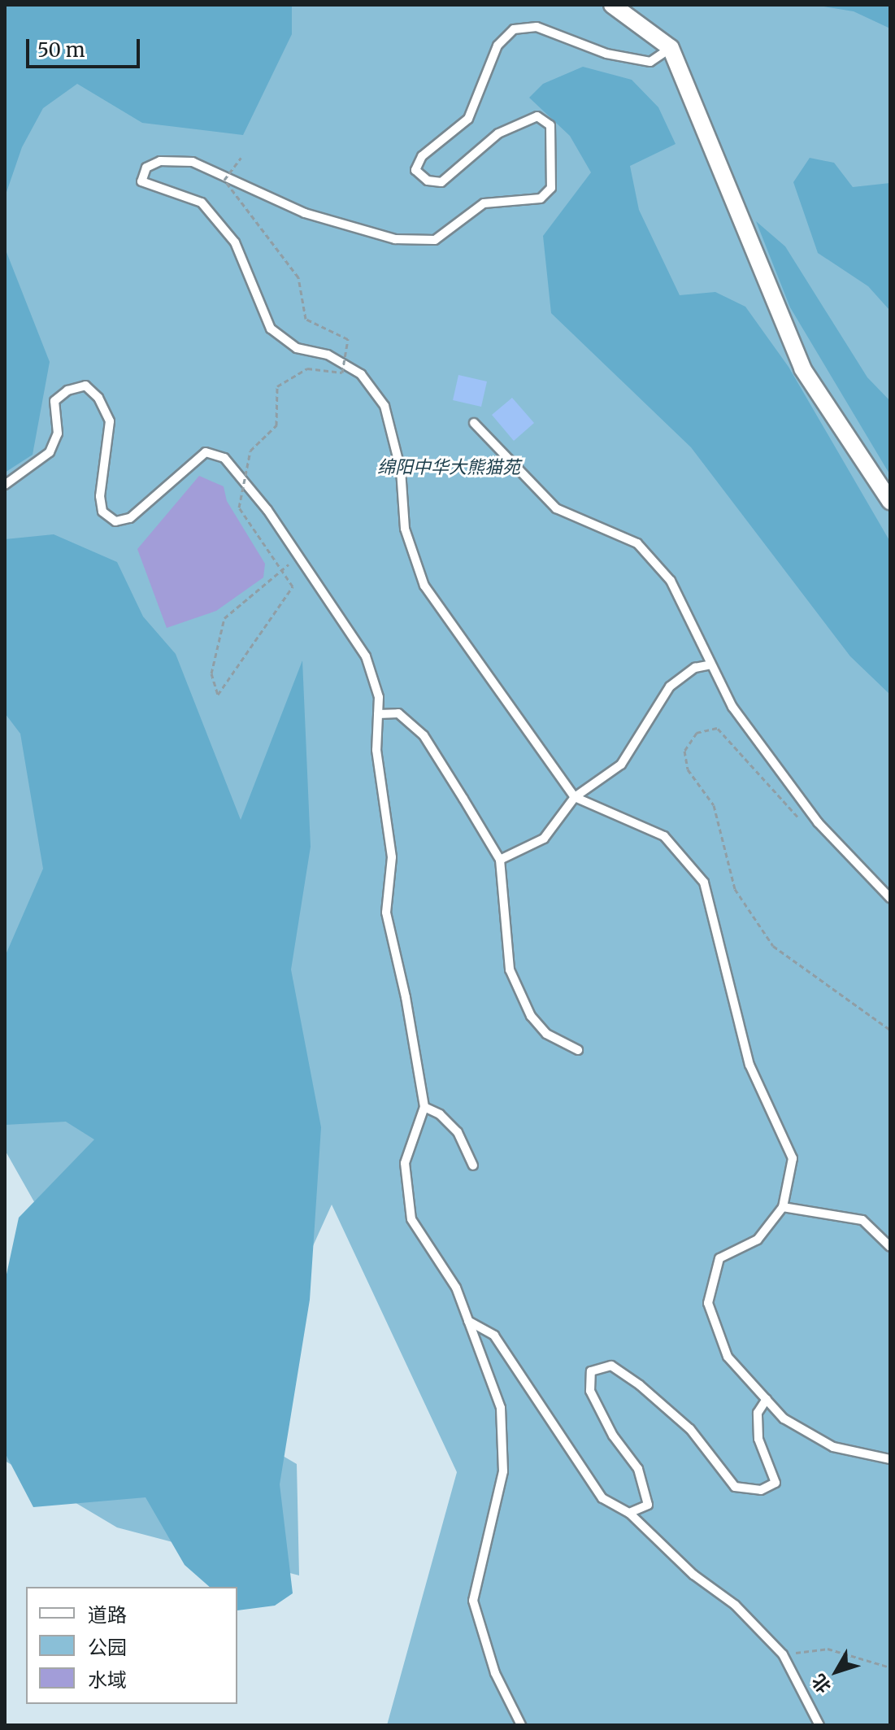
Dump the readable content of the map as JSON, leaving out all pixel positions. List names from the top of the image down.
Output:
{
  "parks": ["绵阳中华大熊猫苑"],
  "legend": ["道路", "公园", "水域"],
  "scale_bar": "50 m",
  "north": "bottom left"
}
